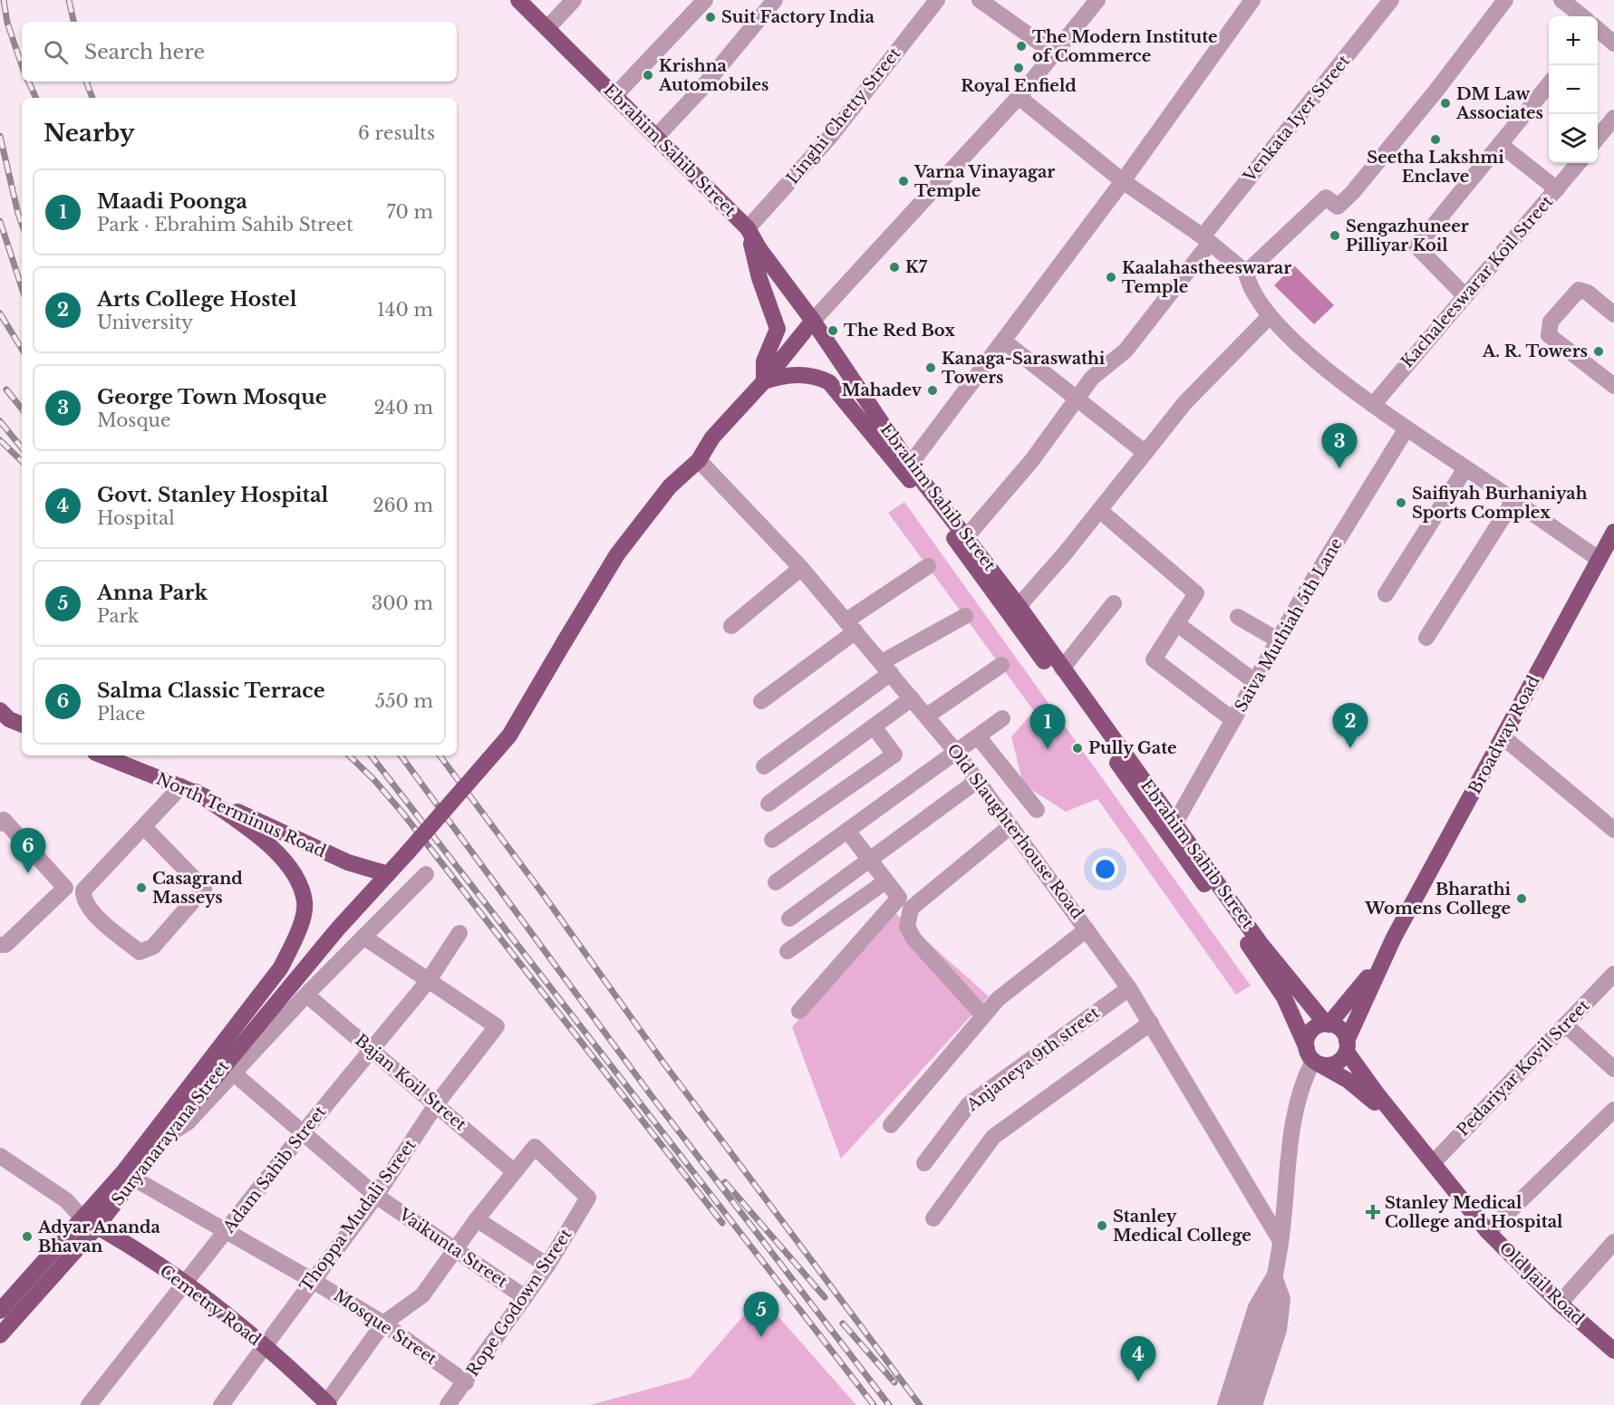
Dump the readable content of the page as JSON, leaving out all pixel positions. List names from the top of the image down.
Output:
{
  "streets": {
    "main road": [
      "Ebrahim Sahib Street",
      "Broadway Road",
      "North Terminus Road",
      "Suryanarayana Street",
      "Old Jail Road",
      "Cemetry Road"
    ],
    "street": [
      "Linghi Chetty Street",
      "Venkata Iyer Street",
      "Kachaleeswarar Koil Street",
      "Saiva Muthiah 5th Lane",
      "Old Slaughterhouse Road",
      "Anjaneya 9th street",
      "Pedariyar Kovil Street",
      "Bajan Koil Street",
      "Adam Sahib Street",
      "Thoppa Mudali Street",
      "Vaikunta Street",
      "Rope Godown Street",
      "Mosque Street"
    ]
  },
  "crossings": [
    ["Linghi Chetty Street", "Ebrahim Sahib Street"],
    ["Venkata Iyer Street", "Ebrahim Sahib Street"],
    ["Ebrahim Sahib Street", "Saiva Muthiah 5th Lane"],
    ["Ebrahim Sahib Street", "Broadway Road"],
    ["Ebrahim Sahib Street", "Suryanarayana Street"],
    ["Ebrahim Sahib Street", "Old Jail Road"],
    ["Broadway Road", "Old Jail Road"],
    ["North Terminus Road", "Suryanarayana Street"],
    ["Old Slaughterhouse Road", "Anjaneya 9th street"],
    ["Old Slaughterhouse Road", "Suryanarayana Street"],
    ["Pedariyar Kovil Street", "Old Jail Road"],
    ["Bajan Koil Street", "Adam Sahib Street"],
    ["Bajan Koil Street", "Thoppa Mudali Street"],
    ["Bajan Koil Street", "Rope Godown Street"],
    ["Suryanarayana Street", "Cemetry Road"],
    ["Suryanarayana Street", "Mosque Street"],
    ["Adam Sahib Street", "Thoppa Mudali Street"],
    ["Adam Sahib Street", "Vaikunta Street"],
    ["Adam Sahib Street", "Cemetry Road"],
    ["Adam Sahib Street", "Mosque Street"],
    ["Thoppa Mudali Street", "Vaikunta Street"],
    ["Thoppa Mudali Street", "Cemetry Road"],
    ["Thoppa Mudali Street", "Mosque Street"],
    ["Vaikunta Street", "Rope Godown Street"],
    ["Rope Godown Street", "Mosque Street"]
  ],
  "places": {
    "other": [
      "Suit Factory India",
      "The Modern Institute of Commerce",
      "Royal Enfield",
      "Krishna Automobiles",
      "DM Law Associates",
      "Seetha Lakshmi Enclave",
      "Varna Vinayagar Temple",
      "Sengazhuneer Pilliyar Koil",
      "K7",
      "Kaalahastheeswarar Temple",
      "The Red Box",
      "A. R. Towers",
      "Kanaga-Saraswathi Towers",
      "Mahadev",
      "Saifiyah Burhaniyah Sports Complex",
      "Pully Gate",
      "Casagrand Masseys",
      "Bharathi Womens College",
      "Stanley Medical College",
      "Adyar Ananda Bhavan"
    ],
    "health": ["Stanley Medical College and Hospital"]
  },
  "page": {
    "map_buttons": ["+", "−"],
    "search": "Search here",
    "heading": ["Nearby", "6 results"],
    "list": [
      {
        "mark": "1",
        "name": "Maadi Poonga",
        "note": "Park · Ebrahim Sahib Street",
        "value": "70 m"
      },
      {
        "mark": "2",
        "name": "Arts College Hostel",
        "note": "University",
        "value": "140 m"
      },
      {
        "mark": "3",
        "name": "George Town Mosque",
        "note": "Mosque",
        "value": "240 m"
      },
      {
        "mark": "4",
        "name": "Govt. Stanley Hospital",
        "note": "Hospital",
        "value": "260 m"
      },
      {
        "mark": "5",
        "name": "Anna Park",
        "note": "Park",
        "value": "300 m"
      },
      {
        "mark": "6",
        "name": "Salma Classic Terrace",
        "note": "Place",
        "value": "550 m"
      }
    ],
    "pins": [
      "3",
      "2",
      "1",
      "6",
      "5",
      "4"
    ]
  }
}
